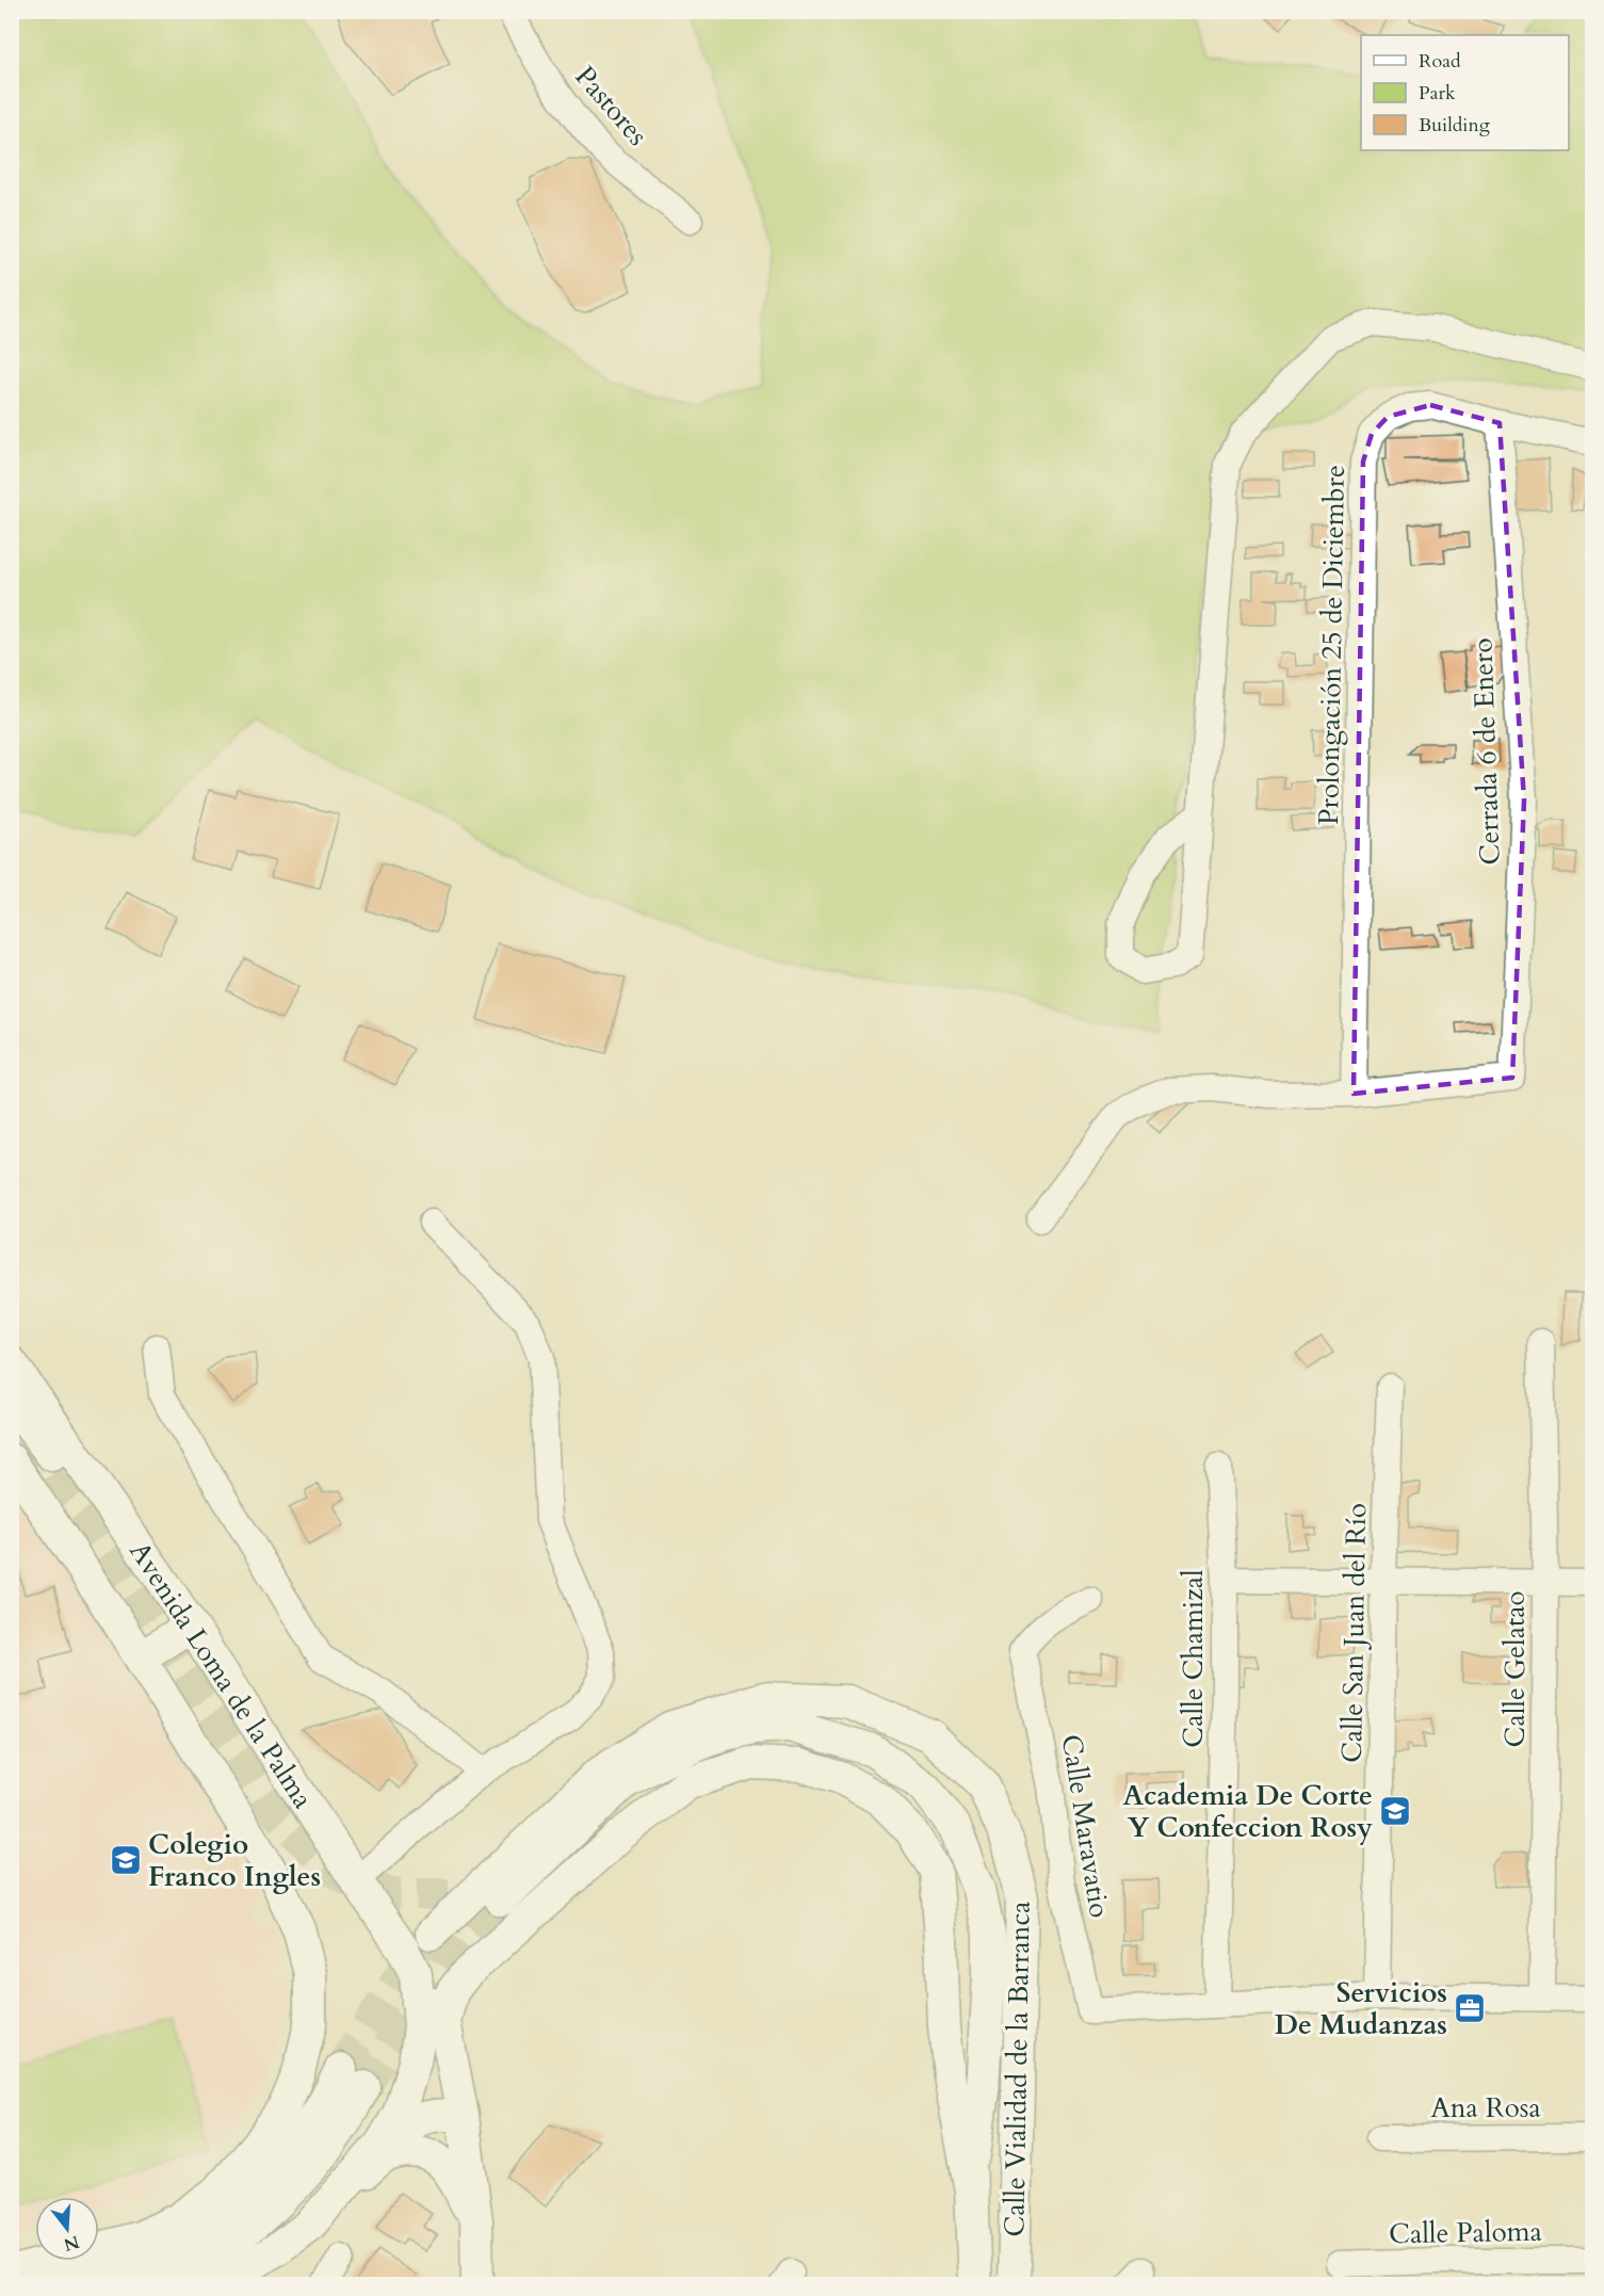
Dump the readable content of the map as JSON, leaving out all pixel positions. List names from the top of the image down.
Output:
{
  "streets": {
    "main road": ["Avenida Loma de la Palma", "Calle Vialidad de la Barranca"],
    "street": [
      "Pastores",
      "Prolongación 25 de Diciembre",
      "Cerrada 6 de Enero",
      "Calle San Juan del Río",
      "Calle Chamizal",
      "Calle Gelatao",
      "Calle Maravatio",
      "Ana Rosa",
      "Calle Paloma"
    ]
  },
  "crossings": [
    ["Prolongación 25 de Diciembre", "Cerrada 6 de Enero"],
    ["Calle Chamizal", "Calle Maravatio"]
  ],
  "places": {
    "school or university": ["Academia De Corte Y Confeccion Rosy", "Colegio Franco Ingles"],
    "office": ["Servicios De Mudanzas"]
  },
  "legend": ["Road", "Park", "Building"],
  "north": "bottom"
}
